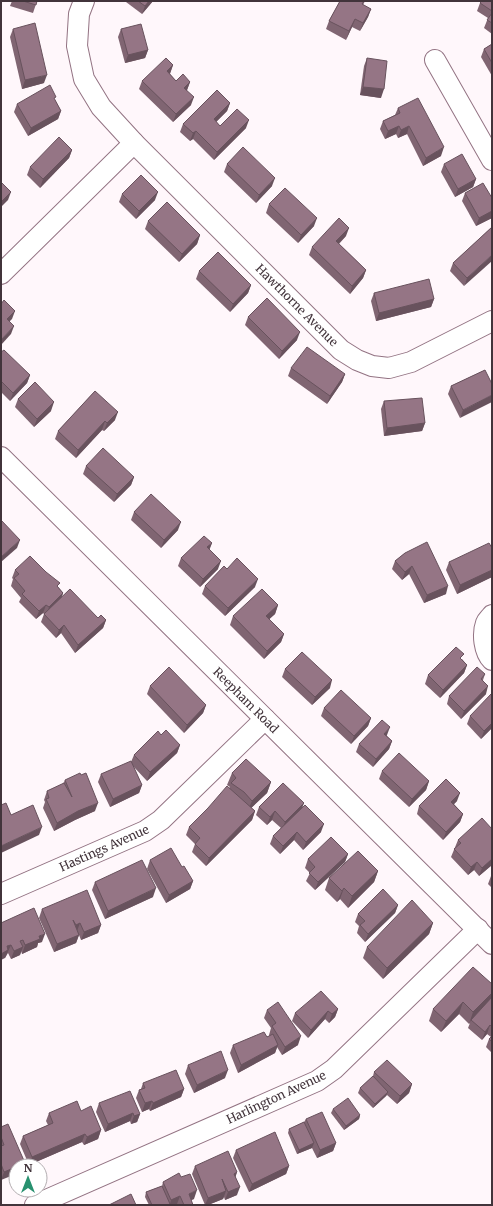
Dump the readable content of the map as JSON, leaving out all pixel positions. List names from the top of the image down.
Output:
{
  "streets": {
    "street": [
      "Hawthorne Avenue",
      "Reepham Road",
      "Hastings Avenue",
      "Harlington Avenue"
    ]
  },
  "crossings": [
    ["Reepham Road", "Hastings Avenue"],
    ["Reepham Road", "Harlington Avenue"]
  ],
  "north": "top"
}
